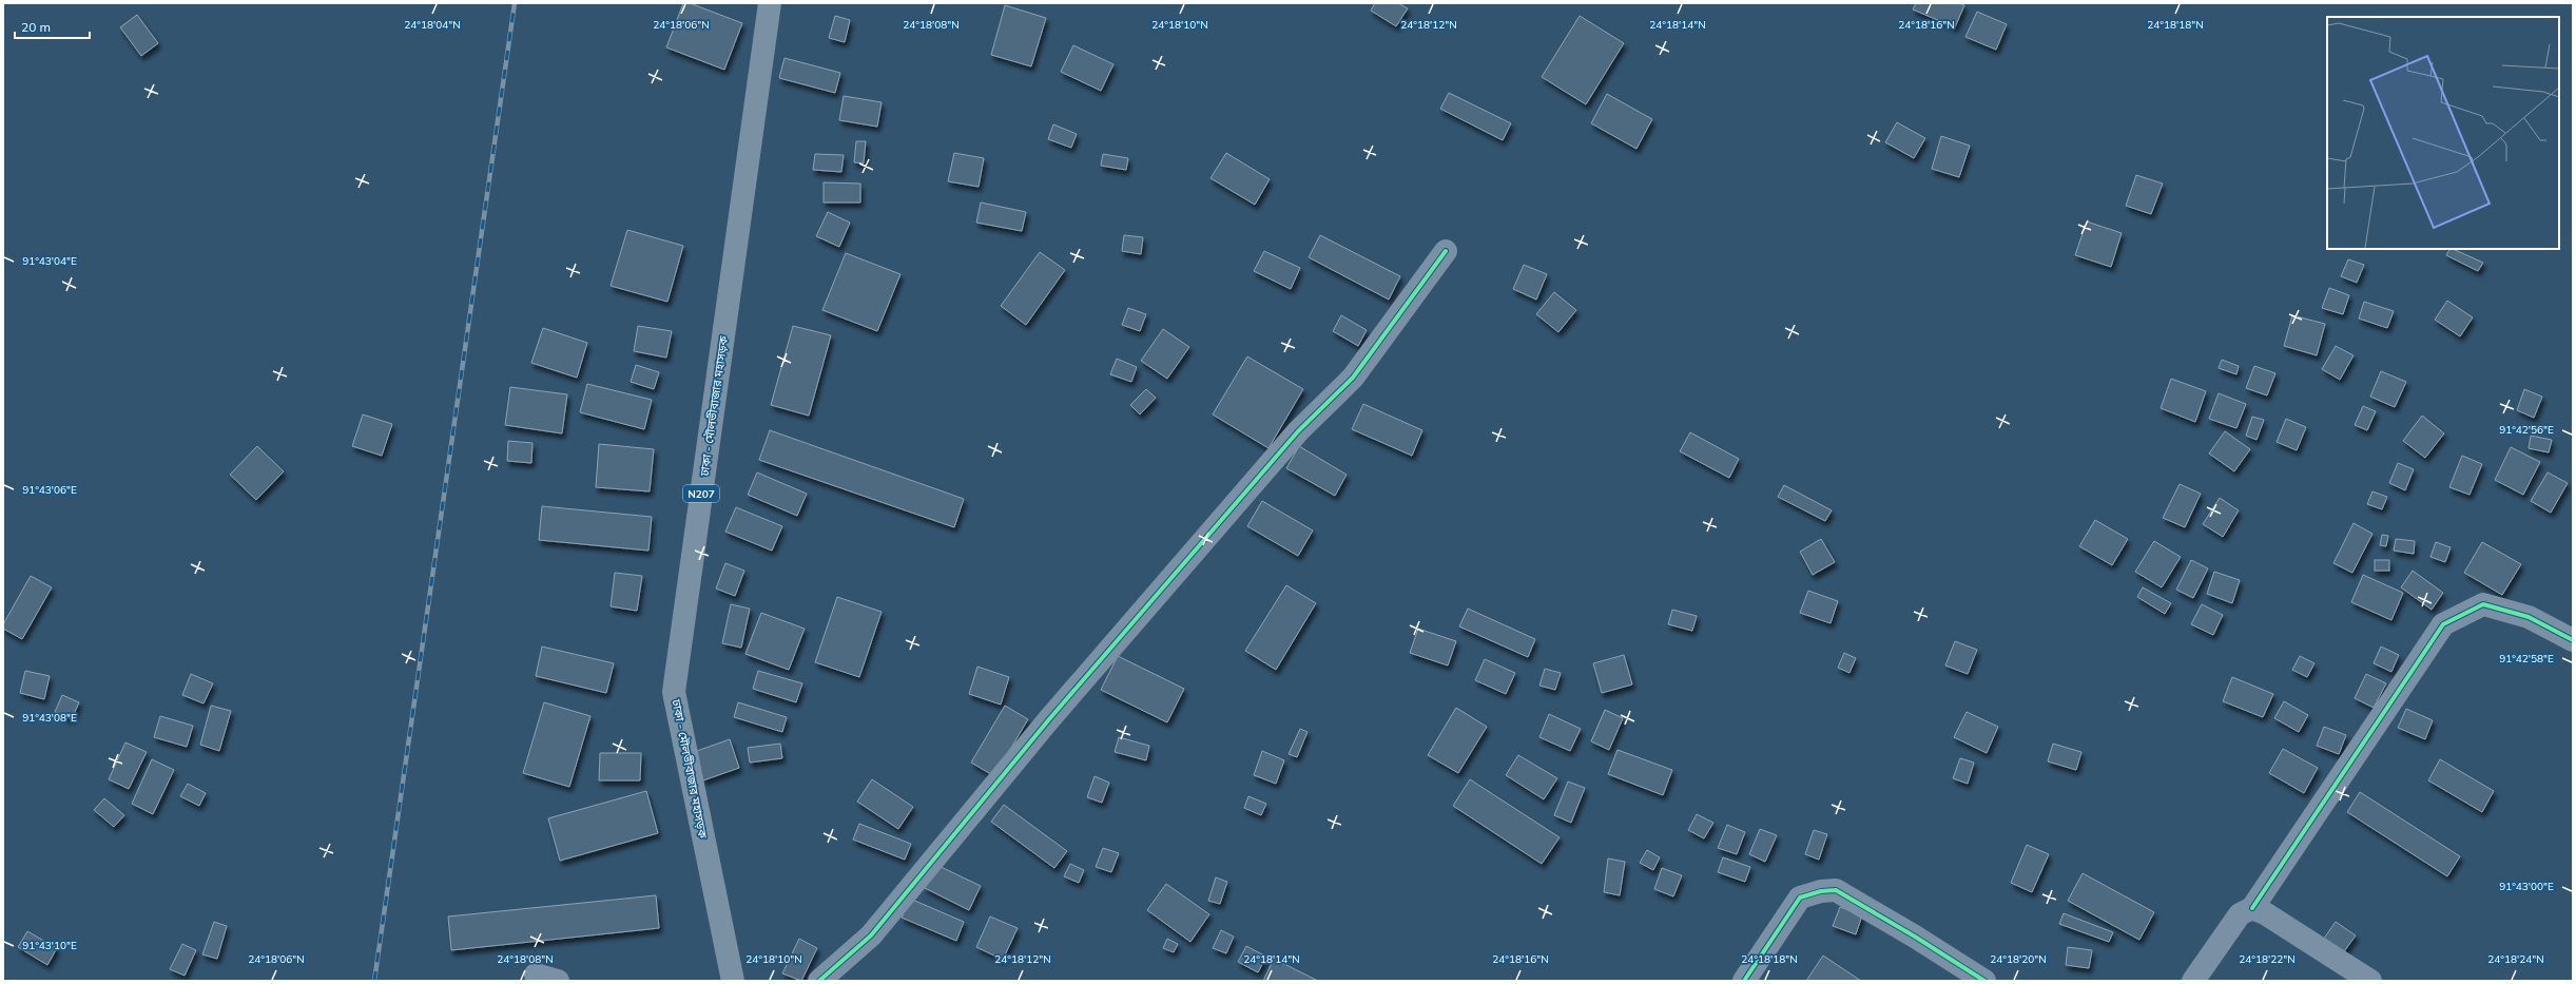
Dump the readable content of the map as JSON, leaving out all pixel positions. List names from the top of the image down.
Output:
{
  "streets": {
    "highway": ["ঢাকা - মৌলভীবাজার মহাসড়ক", "N207"]
  },
  "scale_bar": "20 m",
  "coordinates": [
    "24°18'04\"N",
    "24°18'06\"N",
    "24°18'08\"N",
    "24°18'10\"N",
    "24°18'12\"N",
    "24°18'14\"N",
    "24°18'16\"N",
    "24°18'18\"N",
    "91°43'04\"E",
    "91°42'56\"E",
    "91°43'06\"E",
    "91°42'58\"E",
    "91°43'08\"E",
    "91°43'00\"E",
    "91°43'10\"E",
    "24°18'20\"N",
    "24°18'22\"N",
    "24°18'24\"N"
  ]
}
